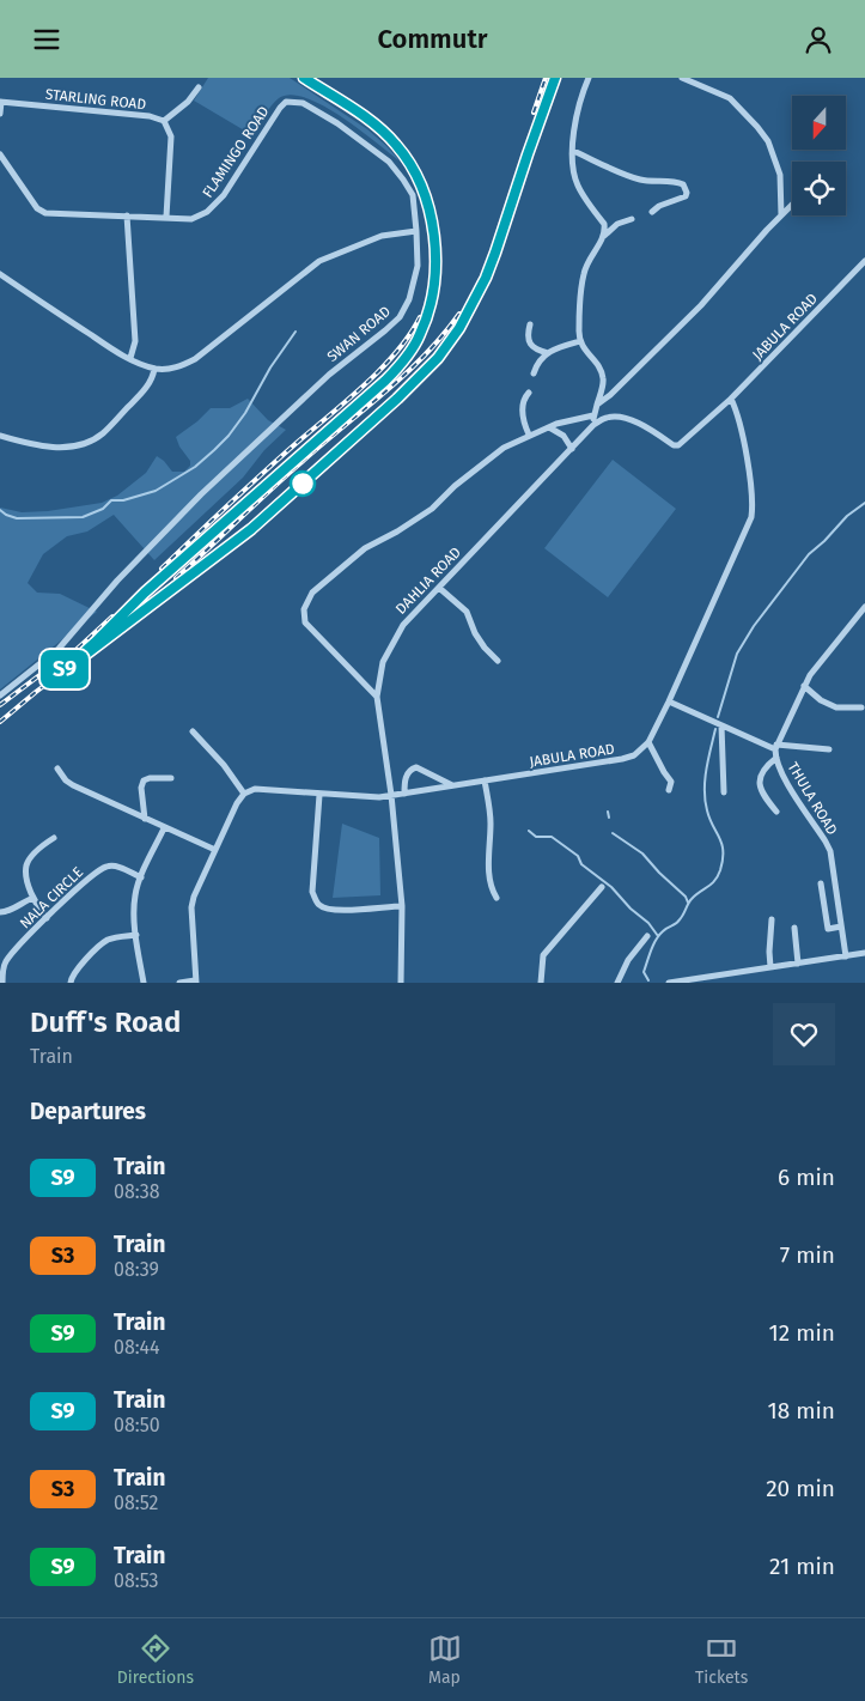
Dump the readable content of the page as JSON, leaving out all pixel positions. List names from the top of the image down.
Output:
{
  "streets": {
    "street": [
      "STARLING ROAD",
      "FLAMINGO ROAD",
      "JABULA ROAD",
      "SWAN ROAD",
      "DAHLIA ROAD",
      "THULA ROAD",
      "NALA CIRCLE"
    ]
  },
  "crossings": [
    ["STARLING ROAD", "FLAMINGO ROAD"],
    ["FLAMINGO ROAD", "SWAN ROAD"],
    ["JABULA ROAD", "DAHLIA ROAD"]
  ],
  "north": "bottom",
  "page": {
    "header": "Commutr",
    "on_map": "S9",
    "heading": [
      ["Duff's Road", "Train"],
      "Departures"
    ],
    "list": [
      {
        "mark": "S9",
        "name": "Train",
        "note": "08:38",
        "value": "6 min"
      },
      {
        "mark": "S3",
        "name": "Train",
        "note": "08:39",
        "value": "7 min"
      },
      {
        "mark": "S9",
        "name": "Train",
        "note": "08:44",
        "value": "12 min"
      },
      {
        "mark": "S9",
        "name": "Train",
        "note": "08:50",
        "value": "18 min"
      },
      {
        "mark": "S3",
        "name": "Train",
        "note": "08:52",
        "value": "20 min"
      },
      {
        "mark": "S9",
        "name": "Train",
        "note": "08:53",
        "value": "21 min"
      }
    ],
    "tabs": ["Directions", "Map", "Tickets"]
  }
}
